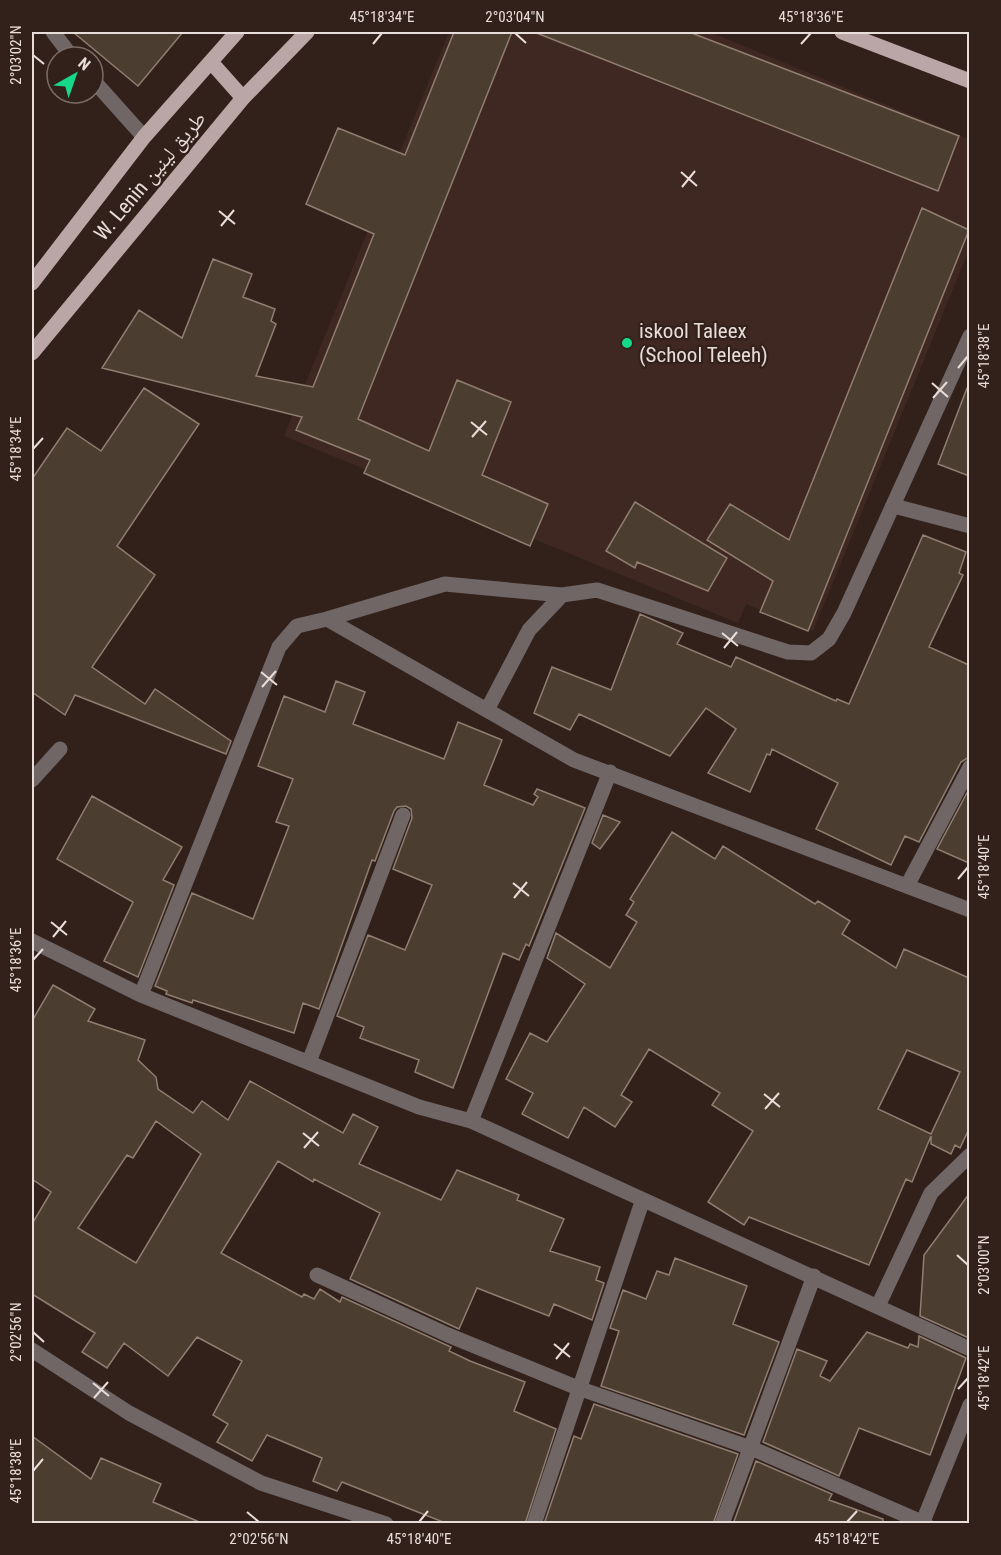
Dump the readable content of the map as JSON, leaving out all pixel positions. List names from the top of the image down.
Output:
{
  "streets": {
    "main road": ["W. Lenin طريق لينين"]
  },
  "places": ["iskool Taleex (School Teleeh)"],
  "north": "top right",
  "coordinates": [
    "45°18'34\"E",
    "2°03'04\"N",
    "45°18'36\"E",
    "2°03'02\"N",
    "45°18'38\"E",
    "45°18'40\"E",
    "2°03'00\"N",
    "2°02'56\"N",
    "45°18'42\"E"
  ]
}
